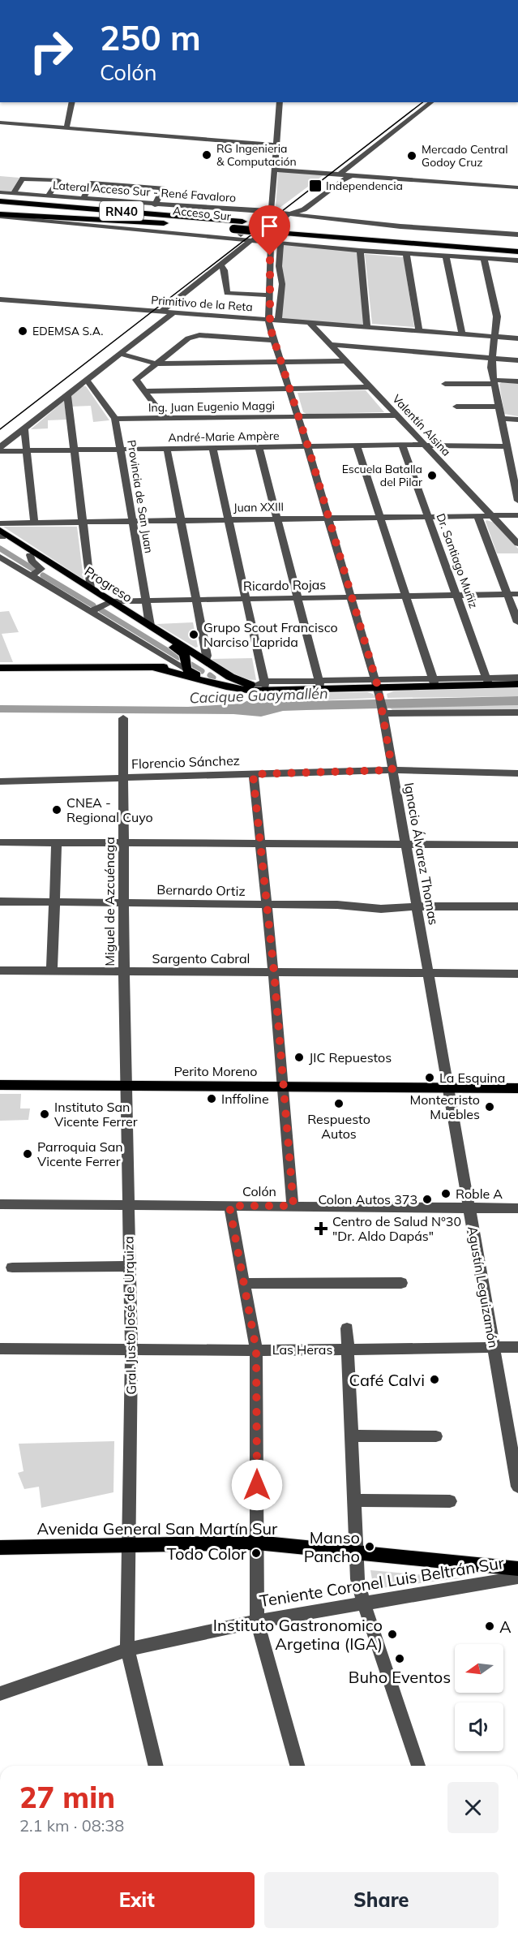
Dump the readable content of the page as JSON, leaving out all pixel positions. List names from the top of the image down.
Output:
{
  "streets": {
    "highway": ["RN40", "Acceso Sur"],
    "main road": ["Progreso", "Perito Moreno", "Avenida General San Martín Sur"],
    "street": [
      "Lateral Acceso Sur - René Favaloro",
      "Primitivo de la Reta",
      "Ing. Juan Eugenio Maggi",
      "Valentín Alsina",
      "André-Marie Ampère",
      "Provincia de San Juan",
      "Juan XXIII",
      "Dr. Santiago Muñiz",
      "Ricardo Rojas",
      "Florencio Sánchez",
      "Ignacio Álvarez Thomas",
      "Bernardo Ortiz",
      "Miguel de Azcuénaga",
      "Sargento Cabral",
      "Colón",
      "Agustín Leguizamón",
      "Gral. Justo José de Urquiza",
      "Las Heras",
      "Teniente Coronel Luis Beltrán Sur"
    ]
  },
  "crossings": [
    ["Primitivo de la Reta", "Valentín Alsina"],
    ["Primitivo de la Reta", "Ignacio Álvarez Thomas"],
    ["Ing. Juan Eugenio Maggi", "Valentín Alsina"],
    ["Ing. Juan Eugenio Maggi", "Provincia de San Juan"],
    ["Ing. Juan Eugenio Maggi", "Ignacio Álvarez Thomas"],
    ["Valentín Alsina", "André-Marie Ampère"],
    ["Valentín Alsina", "Juan XXIII"],
    ["André-Marie Ampère", "Provincia de San Juan"],
    ["André-Marie Ampère", "Dr. Santiago Muñiz"],
    ["André-Marie Ampère", "Ignacio Álvarez Thomas"],
    ["Provincia de San Juan", "Juan XXIII"],
    ["Provincia de San Juan", "Progreso"],
    ["Provincia de San Juan", "Ricardo Rojas"],
    ["Juan XXIII", "Dr. Santiago Muñiz"],
    ["Juan XXIII", "Ignacio Álvarez Thomas"],
    ["Dr. Santiago Muñiz", "Ricardo Rojas"],
    ["Progreso", "Ricardo Rojas"],
    ["Ricardo Rojas", "Ignacio Álvarez Thomas"],
    ["Florencio Sánchez", "Ignacio Álvarez Thomas"],
    ["Florencio Sánchez", "Miguel de Azcuénaga"],
    ["Ignacio Álvarez Thomas", "Bernardo Ortiz"],
    ["Ignacio Álvarez Thomas", "Sargento Cabral"],
    ["Ignacio Álvarez Thomas", "Perito Moreno"],
    ["Ignacio Álvarez Thomas", "Agustín Leguizamón"],
    ["Bernardo Ortiz", "Miguel de Azcuénaga"],
    ["Miguel de Azcuénaga", "Sargento Cabral"],
    ["Miguel de Azcuénaga", "Perito Moreno"],
    ["Miguel de Azcuénaga", "Gral. Justo José de Urquiza"],
    ["Perito Moreno", "Agustín Leguizamón"],
    ["Perito Moreno", "Gral. Justo José de Urquiza"],
    ["Colón", "Agustín Leguizamón"],
    ["Colón", "Gral. Justo José de Urquiza"],
    ["Agustín Leguizamón", "Las Heras"],
    ["Gral. Justo José de Urquiza", "Las Heras"],
    ["Gral. Justo José de Urquiza", "Avenida General San Martín Sur"],
    ["Gral. Justo José de Urquiza", "Teniente Coronel Luis Beltrán Sur"]
  ],
  "water": ["Cacique Guaymallén"],
  "places": {
    "other": [
      "RG Ingenieria & Computación",
      "Mercado Central Godoy Cruz",
      "EDEMSA S.A.",
      "Escuela Batalla del Pilar",
      "Grupo Scout Francisco Narciso Laprida",
      "CNEA - Regional Cuyo",
      "JIC Repuestos",
      "La Esquina",
      "Inffoline",
      "Respuesto Autos",
      "Montecristo Muebles",
      "Instituto San Vicente Ferrer",
      "Parroquia San Vicente Ferrer",
      "Roble A",
      "Colon Autos 373",
      "Café Calvi",
      "Manso Pancho",
      "Todo Color",
      "A",
      "Instituto Gastronomico Argetina (IGA)",
      "Buho Eventos"
    ],
    "transit": ["Independencia"],
    "health": ["Centro de Salud N°30 \"Dr. Aldo Dapás\""]
  },
  "north": "left",
  "page": {
    "turn": ["250 m", "Colón"],
    "heading": ["27 min", "2.1 km · 08:38"],
    "buttons": ["Exit", "Share"]
  }
}
